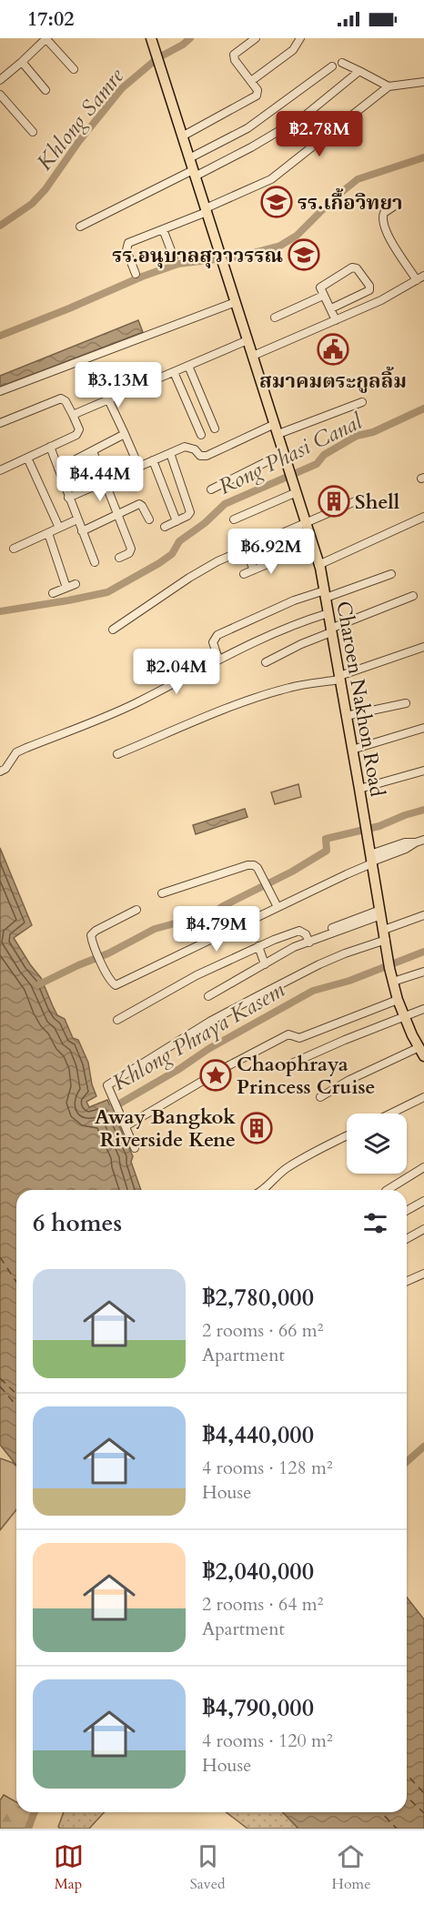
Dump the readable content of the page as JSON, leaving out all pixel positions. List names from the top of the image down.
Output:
{
  "streets": {
    "main road": ["Charoen Nakhon Road"]
  },
  "water": ["Khlong Samre", "Rong Phasi Canal", "Khlong Phraya Kasem"],
  "places": {
    "school or university": ["รร.เกื้อวิทยา", "รร.อนุบาลสุวาวรรณ"],
    "public building": ["สมาคมตระกูลลิ้ม"],
    "building": ["Shell", "Away Bangkok Riverside Kene"],
    "place": ["Chaophraya Princess Cruise"]
  },
  "page": {
    "status": "17:02",
    "price": [
      "฿2.78M",
      "฿3.13M",
      "฿4.44M",
      "฿6.92M",
      "฿2.04M",
      "฿4.79M"
    ],
    "heading": "6 homes",
    "list": [
      {
        "name": "฿2,780,000",
        "note": "2 rooms · 66 m² · Apartment"
      },
      {
        "name": "฿4,440,000",
        "note": "4 rooms · 128 m² · House"
      },
      {
        "name": "฿2,040,000",
        "note": "2 rooms · 64 m² · Apartment"
      },
      {
        "name": "฿4,790,000",
        "note": "4 rooms · 120 m² · House"
      }
    ],
    "tabs": ["Map", "Saved", "Home"]
  }
}
